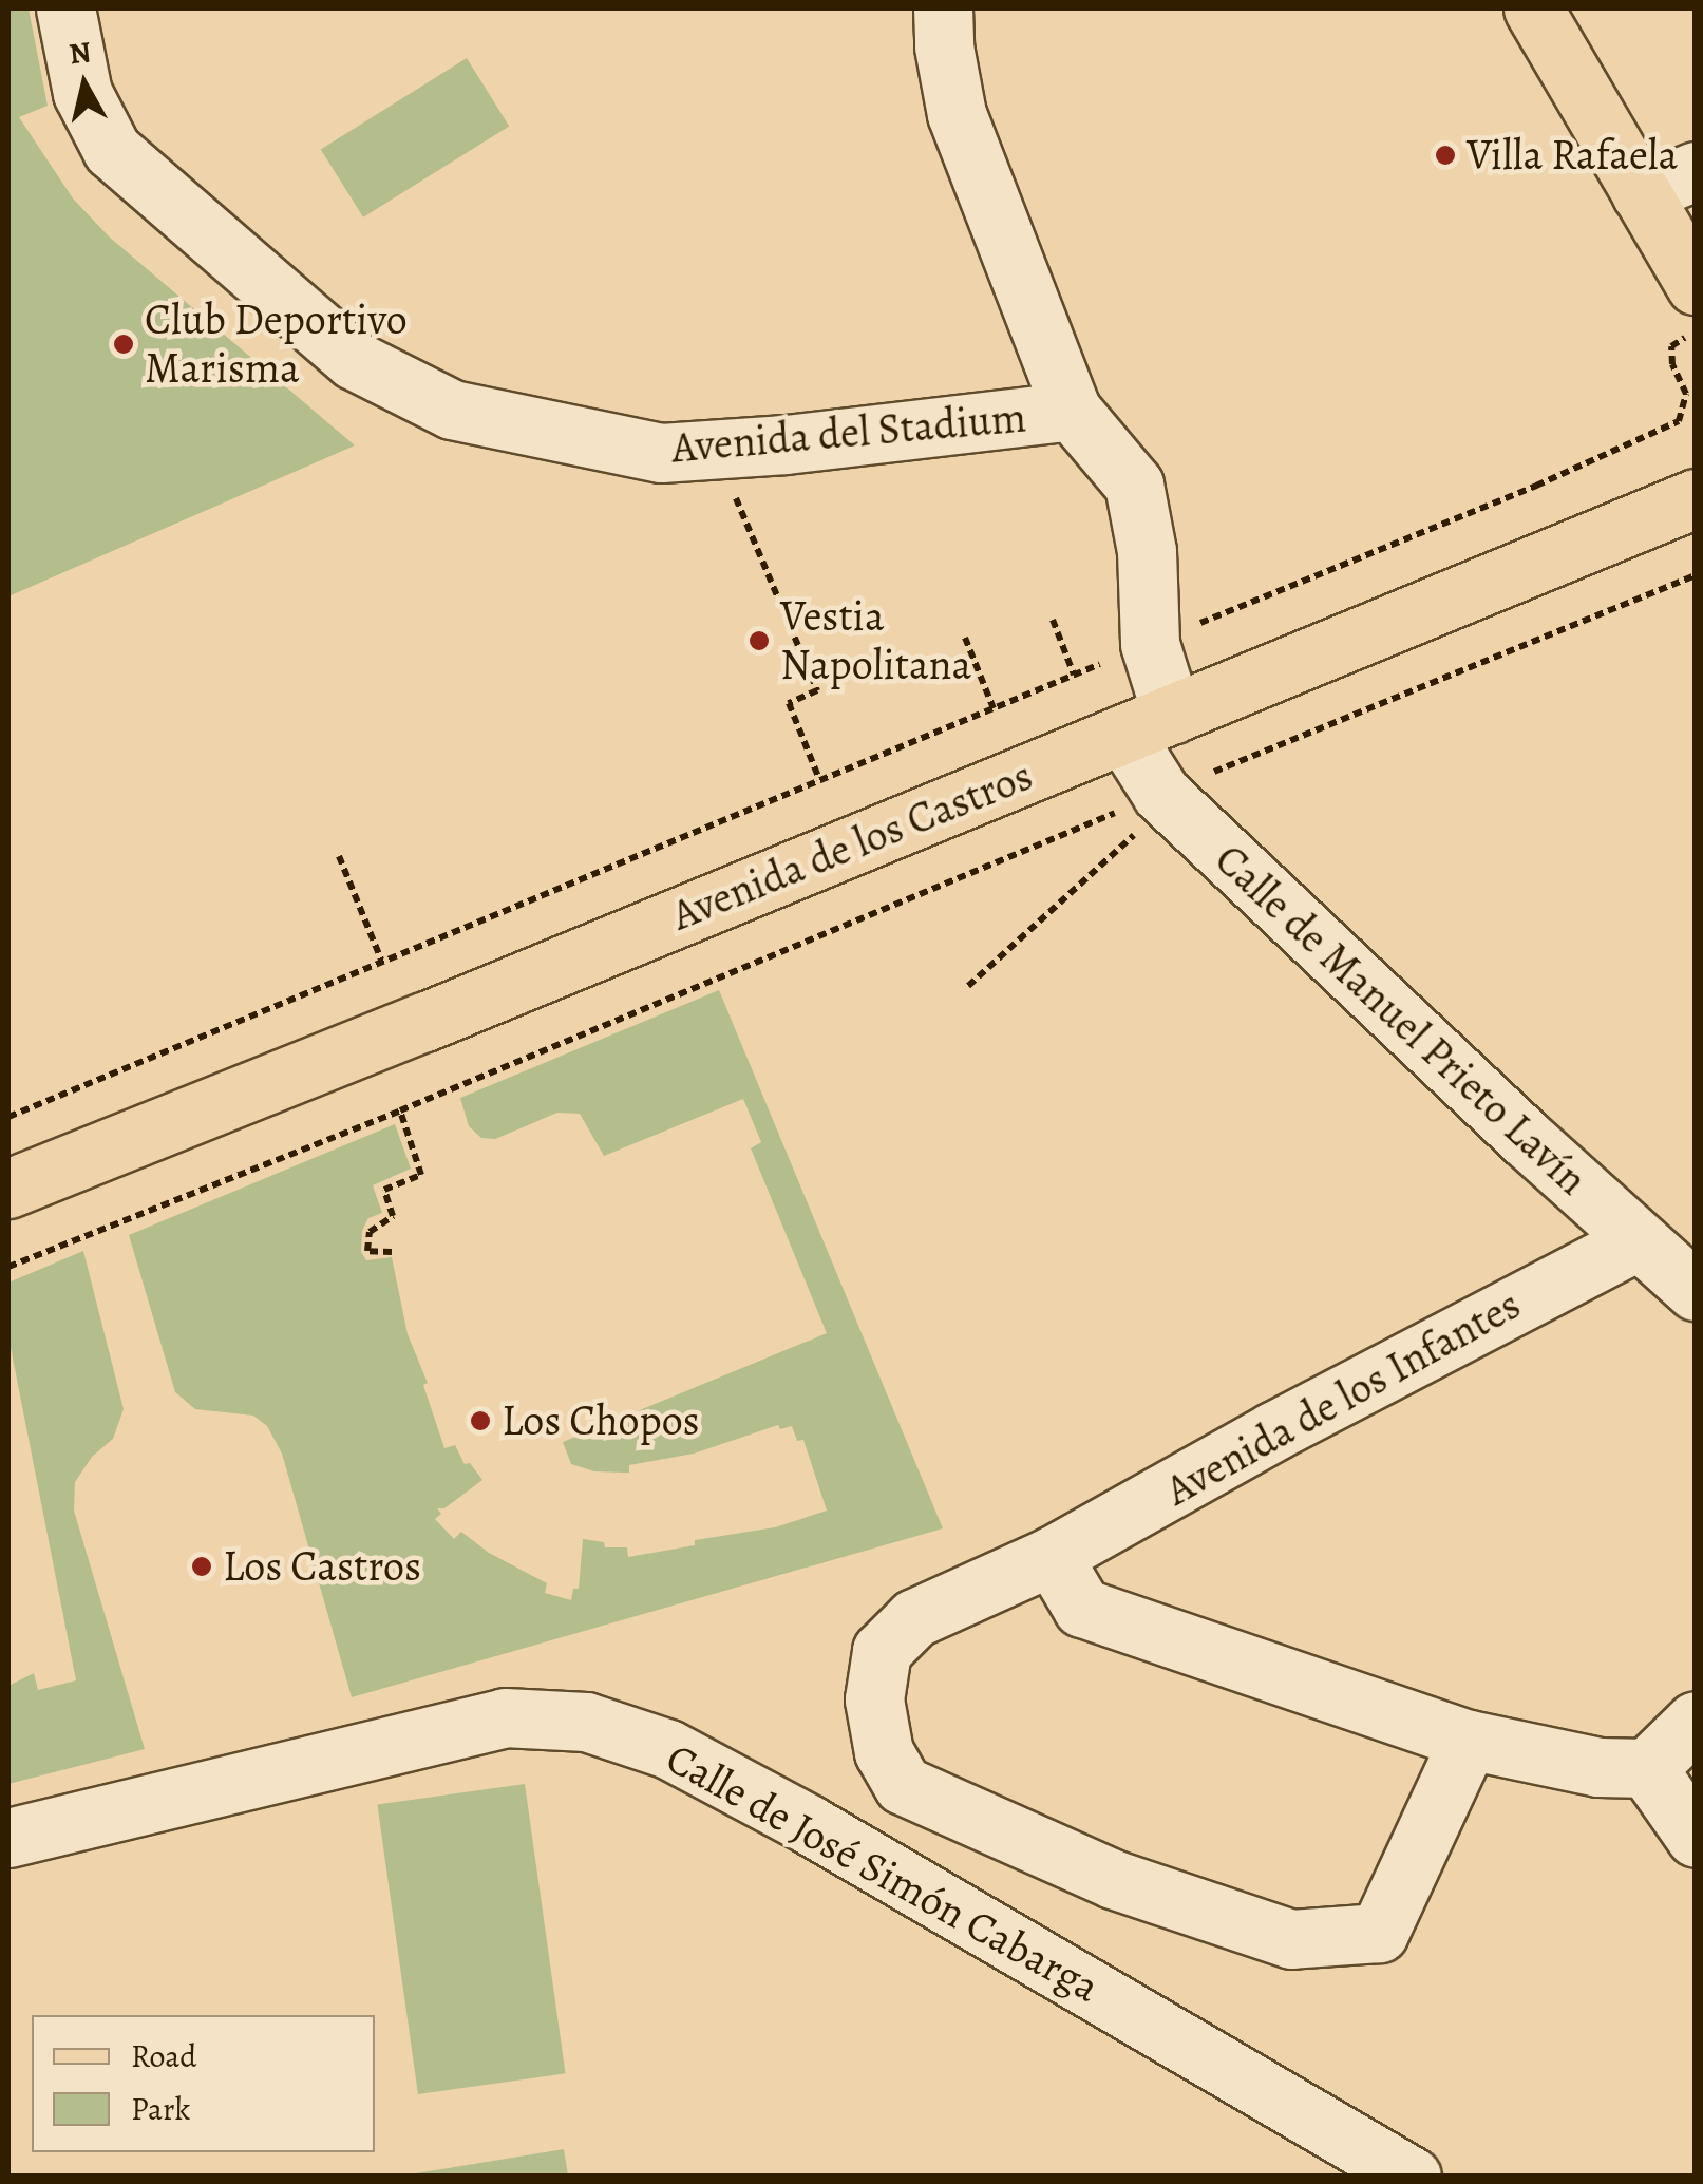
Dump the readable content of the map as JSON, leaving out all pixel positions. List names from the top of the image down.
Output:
{
  "streets": {
    "main road": ["Avenida de los Castros"],
    "street": [
      "Avenida del Stadium",
      "Calle de Manuel Prieto Lavín",
      "Avenida de los Infantes",
      "Calle de José Simón Cabarga"
    ]
  },
  "crossings": [
    ["Avenida del Stadium", "Calle de Manuel Prieto Lavín"],
    ["Avenida de los Castros", "Calle de Manuel Prieto Lavín"],
    ["Calle de Manuel Prieto Lavín", "Avenida de los Infantes"]
  ],
  "places": [
    "Villa Rafaela",
    "Club Deportivo Marisma",
    "Vestia Napolitana",
    "Los Chopos",
    "Los Castros"
  ],
  "legend": ["Road", "Park"],
  "north": "top"
}
